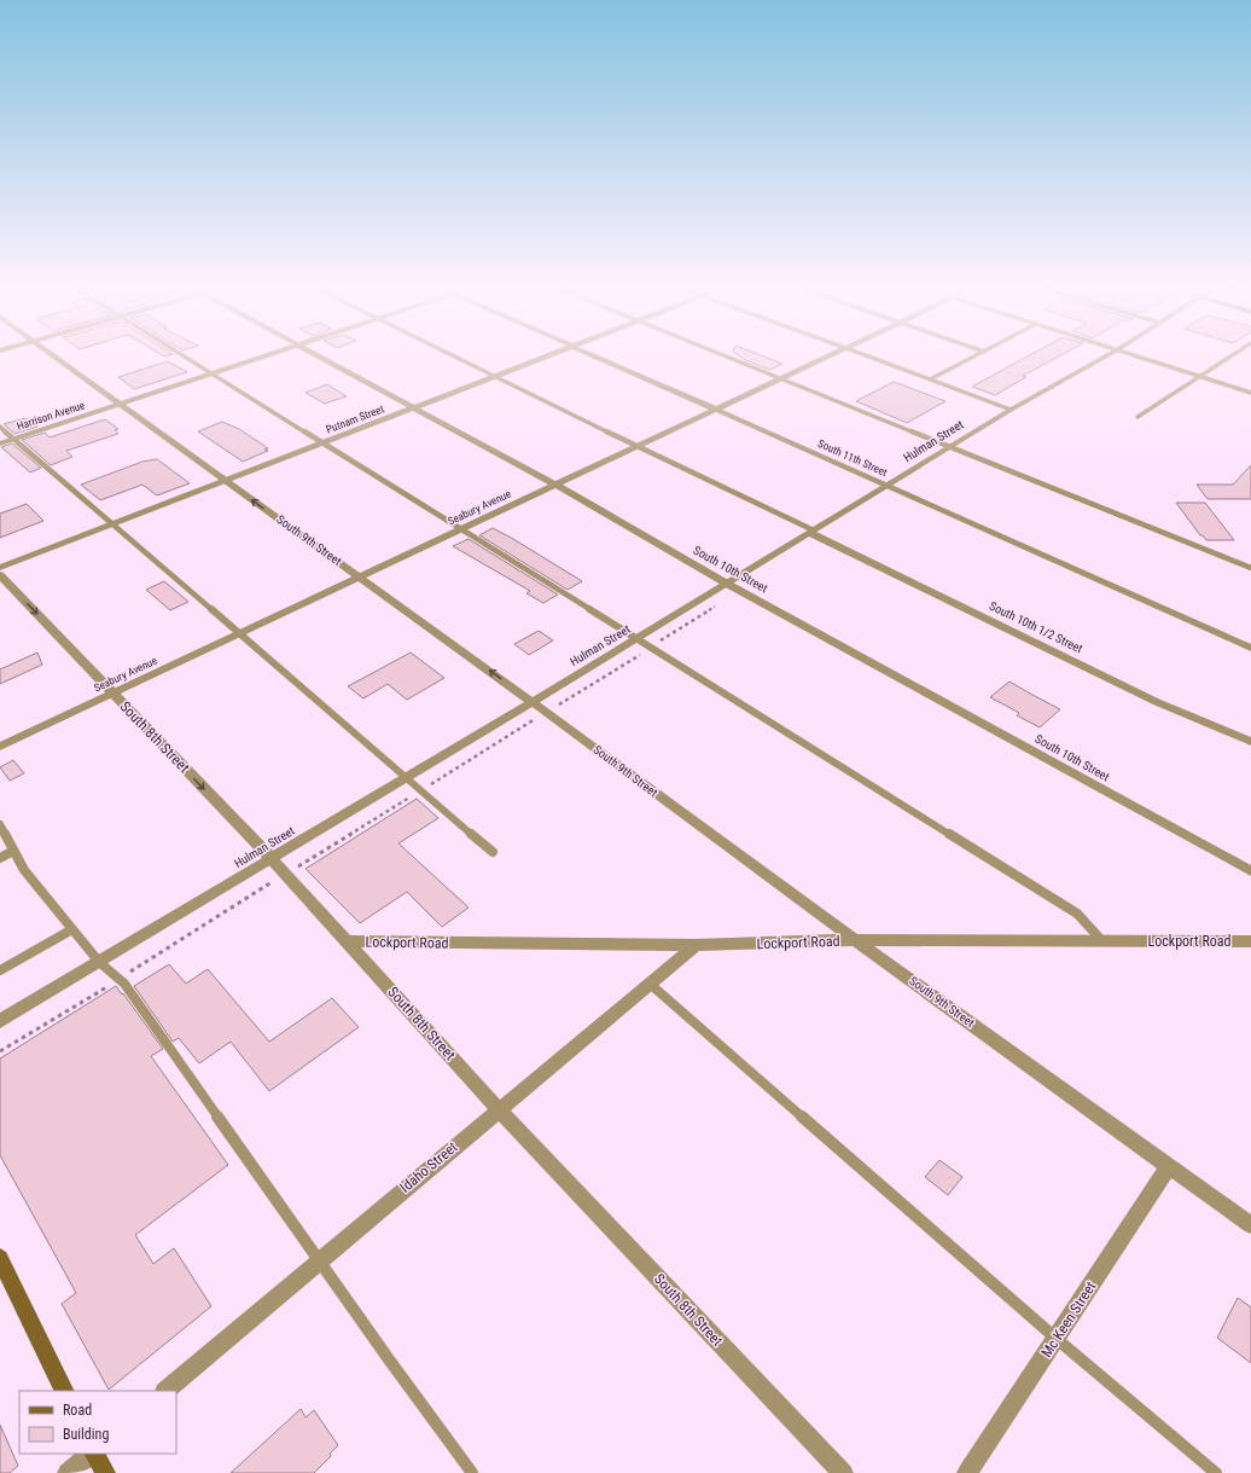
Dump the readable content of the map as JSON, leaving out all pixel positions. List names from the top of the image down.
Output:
{
  "streets": {
    "street": [
      "Harrison Avenue",
      "Putnam Street",
      "Hulman Street",
      "South 11th Street",
      "Seabury Avenue",
      "South 9th Street",
      "South 10th Street",
      "South 10th 1/2 Street",
      "South 8th Street",
      "Lockport Road",
      "Idaho Street",
      "Mc Keen Street"
    ]
  },
  "crossings": [
    ["Harrison Avenue", "South 9th Street"],
    ["Putnam Street", "South 9th Street"],
    ["Putnam Street", "South 10th Street"],
    ["Hulman Street", "South 11th Street"],
    ["Hulman Street", "South 9th Street"],
    ["Hulman Street", "South 10th Street"],
    ["Hulman Street", "South 10th 1/2 Street"],
    ["Hulman Street", "South 8th Street"],
    ["South 11th Street", "Seabury Avenue"],
    ["Seabury Avenue", "South 9th Street"],
    ["Seabury Avenue", "South 10th Street"],
    ["Seabury Avenue", "South 8th Street"],
    ["South 9th Street", "Lockport Road"],
    ["South 9th Street", "Mc Keen Street"],
    ["South 8th Street", "Lockport Road"],
    ["South 8th Street", "Idaho Street"],
    ["Lockport Road", "Idaho Street"]
  ],
  "legend": ["Road", "Building"]
}
